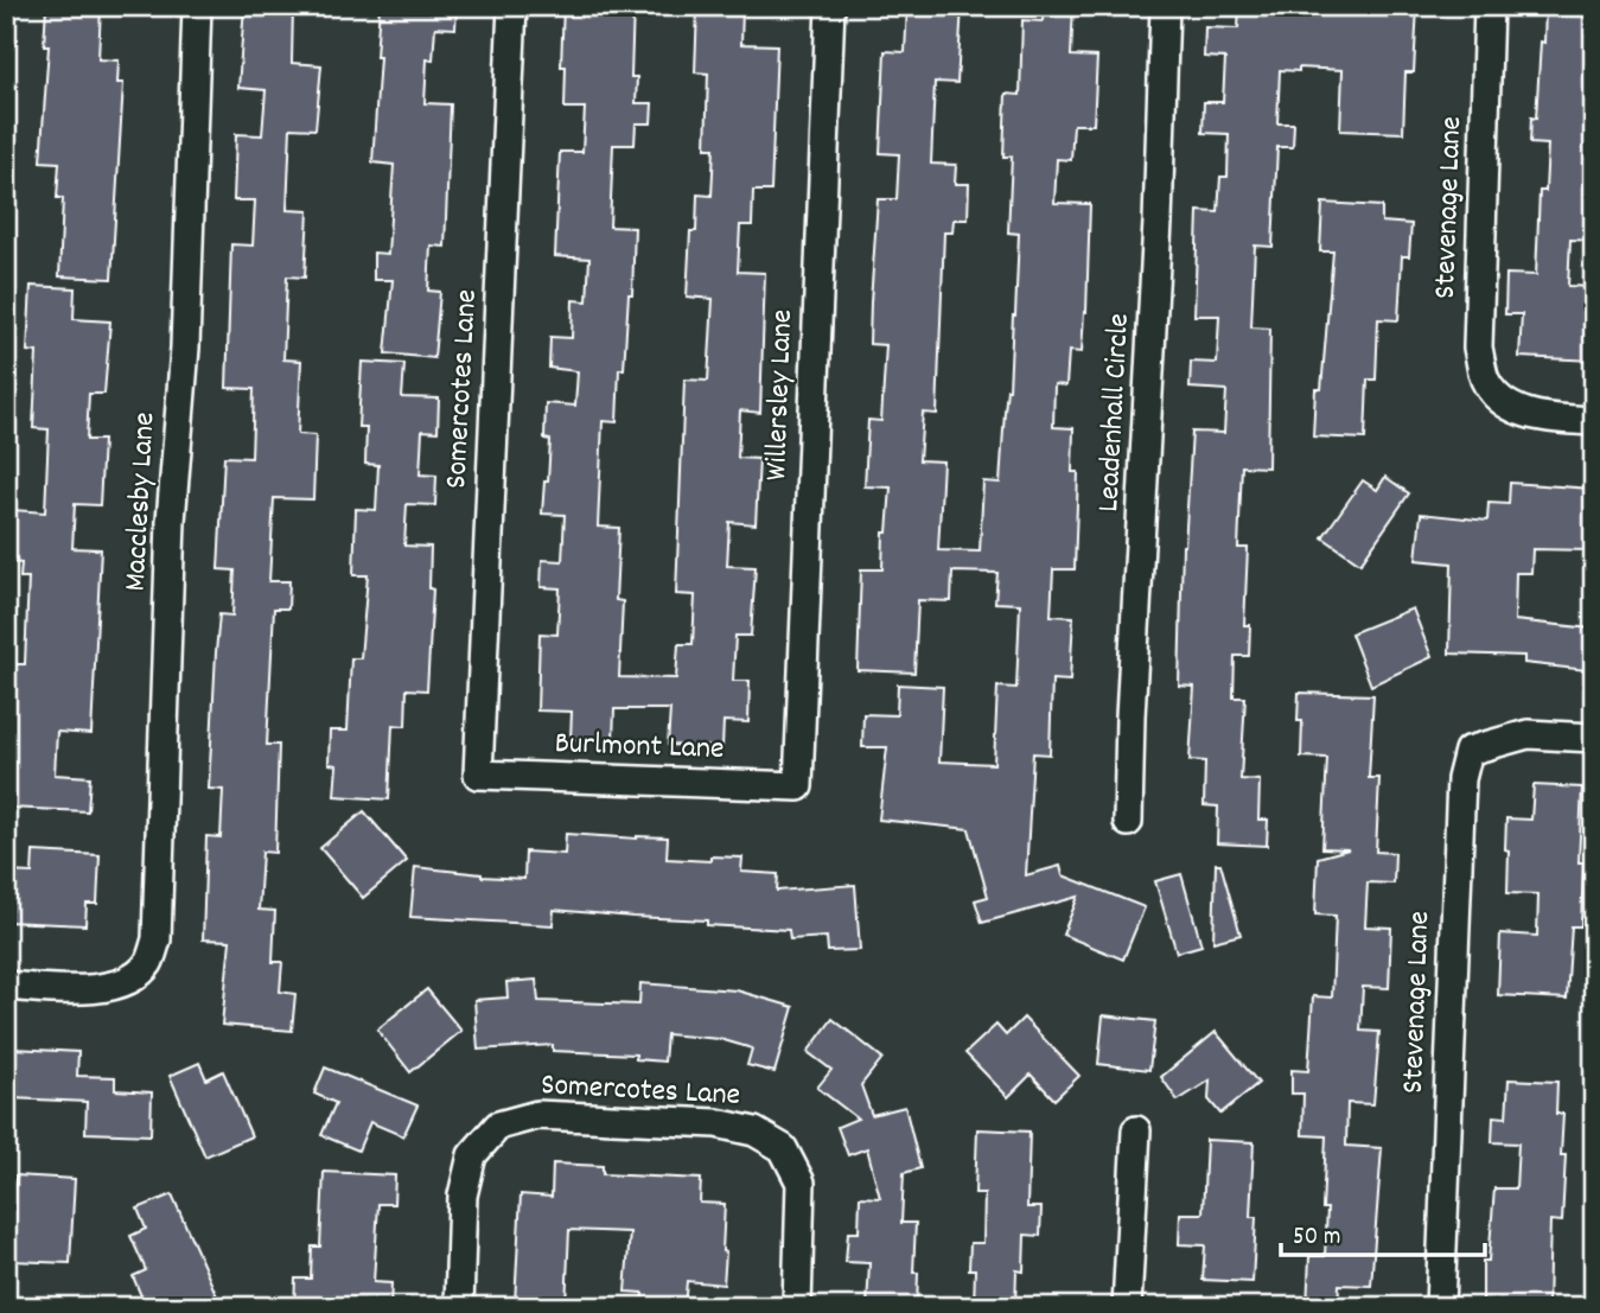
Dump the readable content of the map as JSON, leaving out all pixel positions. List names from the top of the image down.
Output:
{
  "streets": {
    "street": [
      "Stevenage Lane",
      "Somercotes Lane",
      "Willersley Lane",
      "Leadenhall Circle",
      "Macclesby Lane",
      "Burlmont Lane"
    ]
  },
  "crossings": [
    ["Somercotes Lane", "Burlmont Lane"],
    ["Willersley Lane", "Burlmont Lane"]
  ],
  "scale_bar": "50 m"
}
